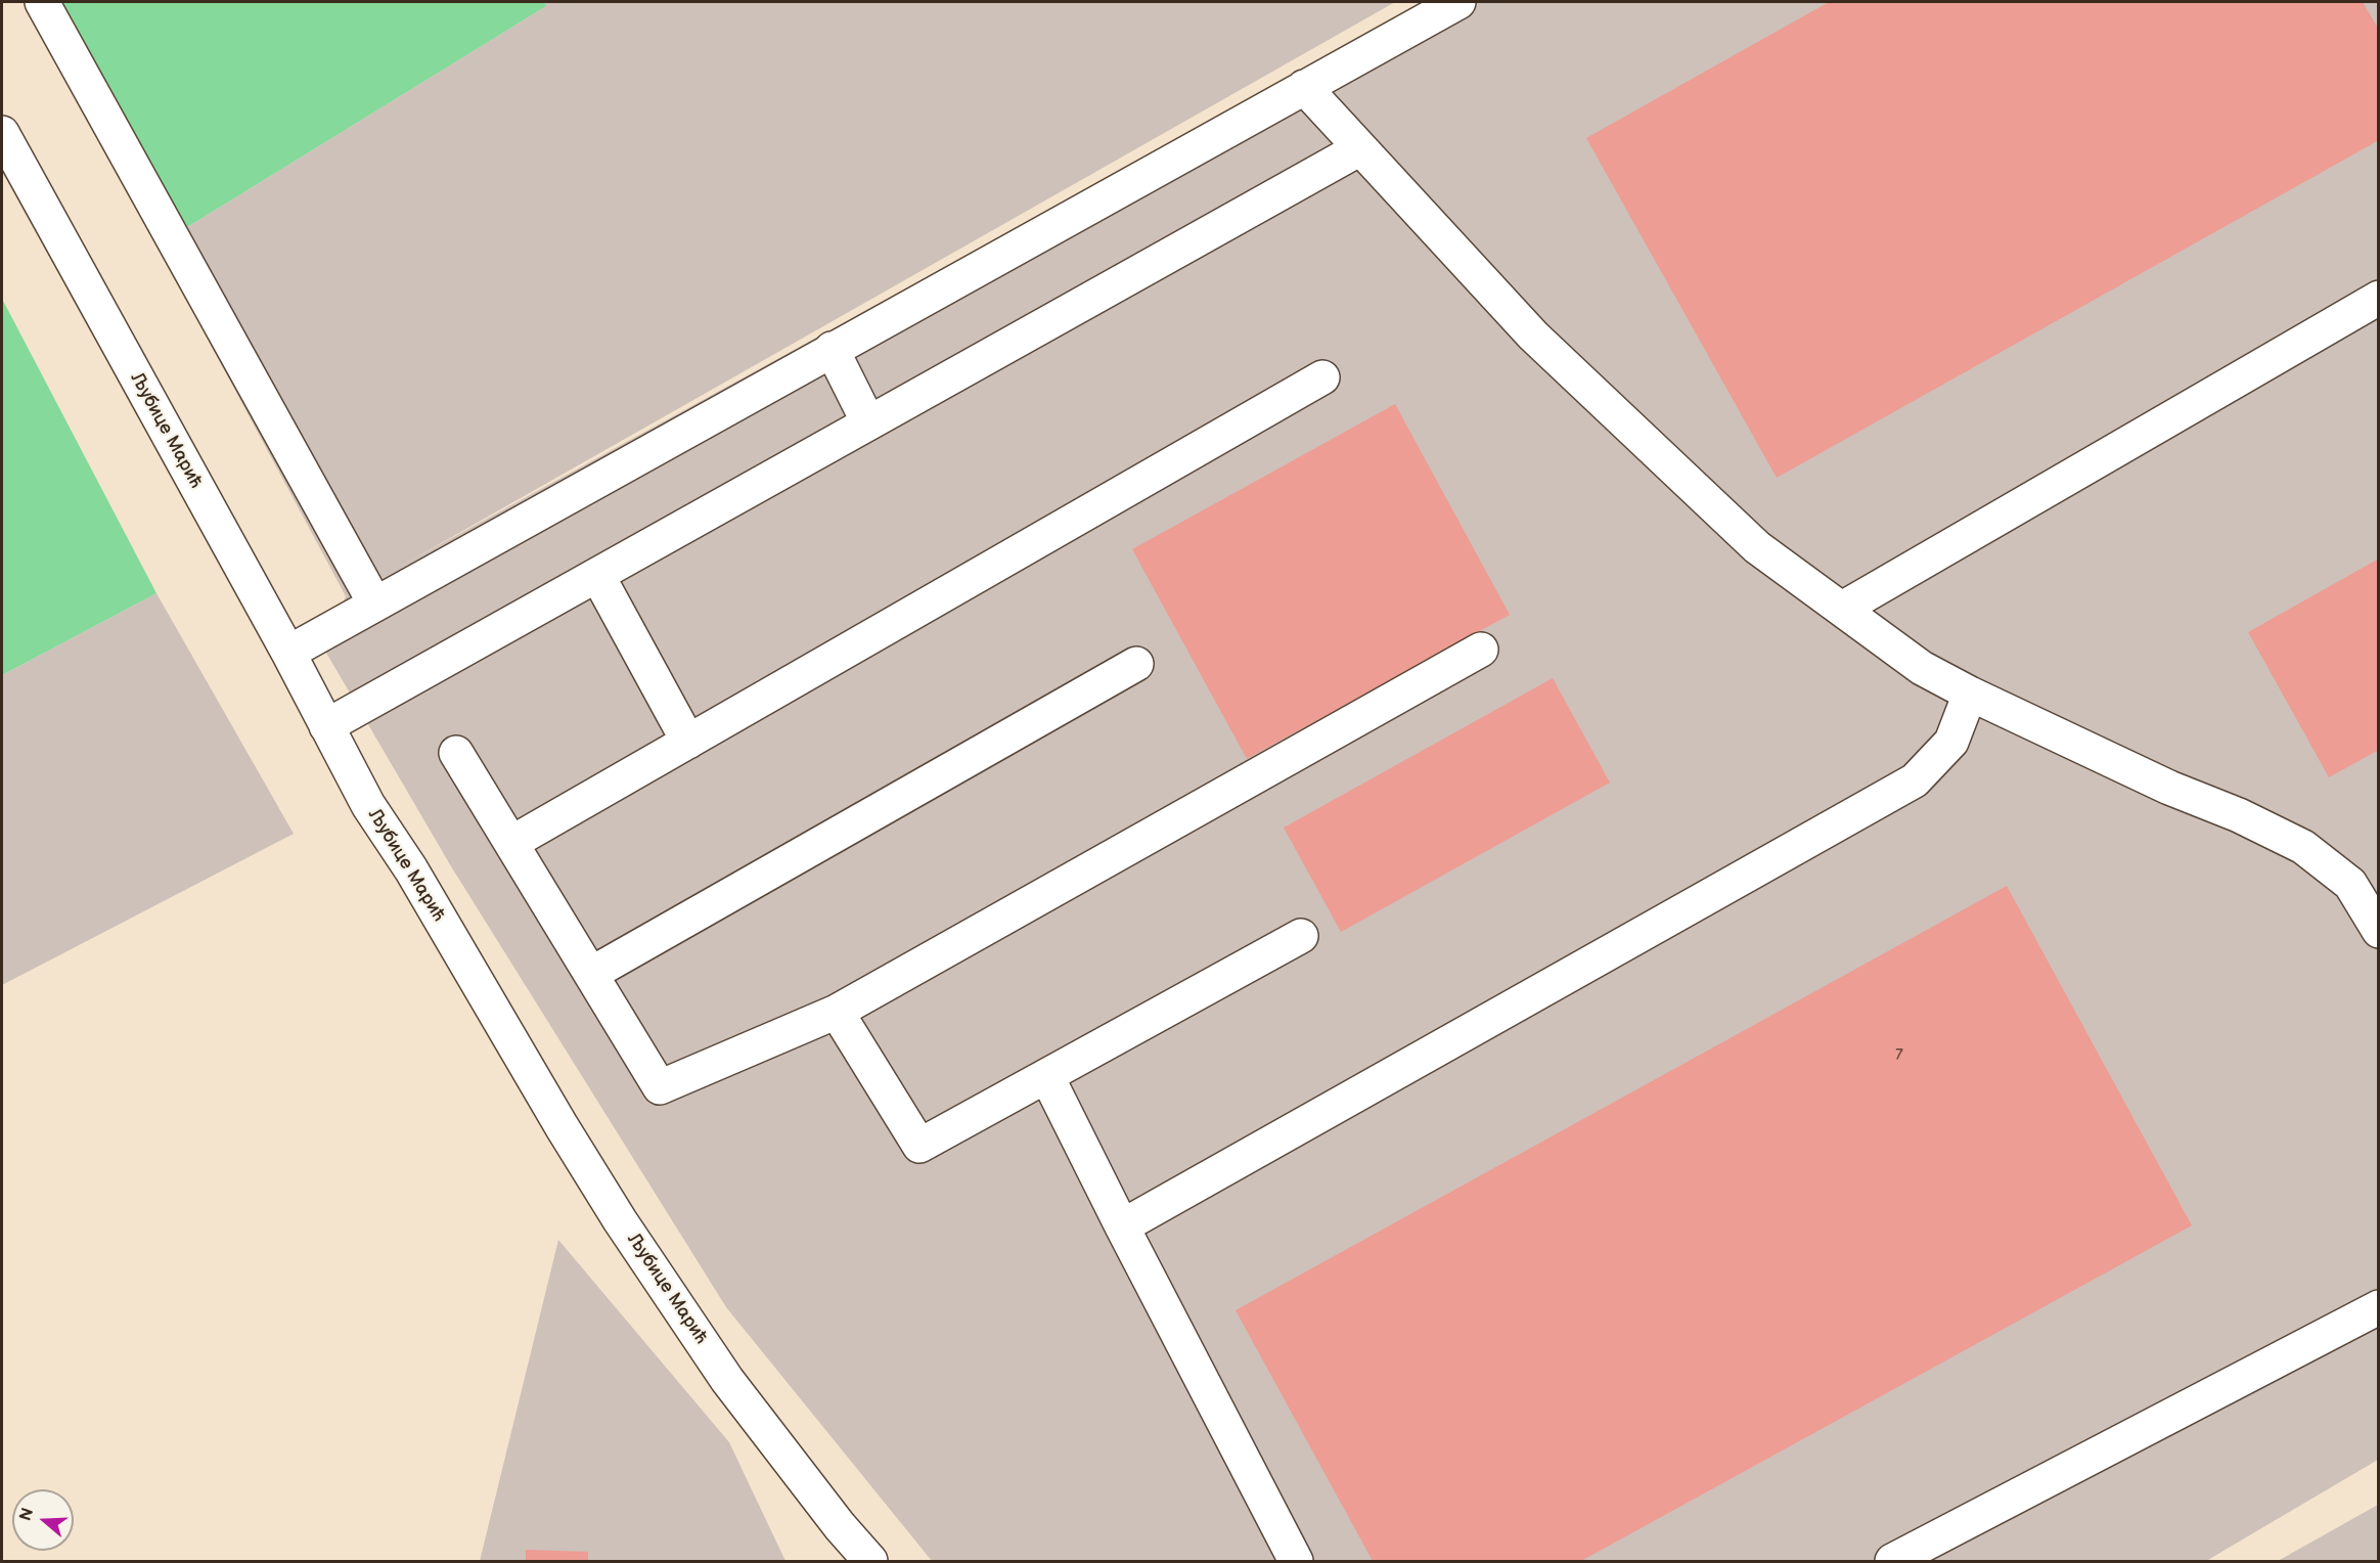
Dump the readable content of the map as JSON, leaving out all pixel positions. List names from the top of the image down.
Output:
{
  "streets": {
    "street": ["Љубице Марић"]
  },
  "house_numbers": ["7"],
  "north": "left"
}
